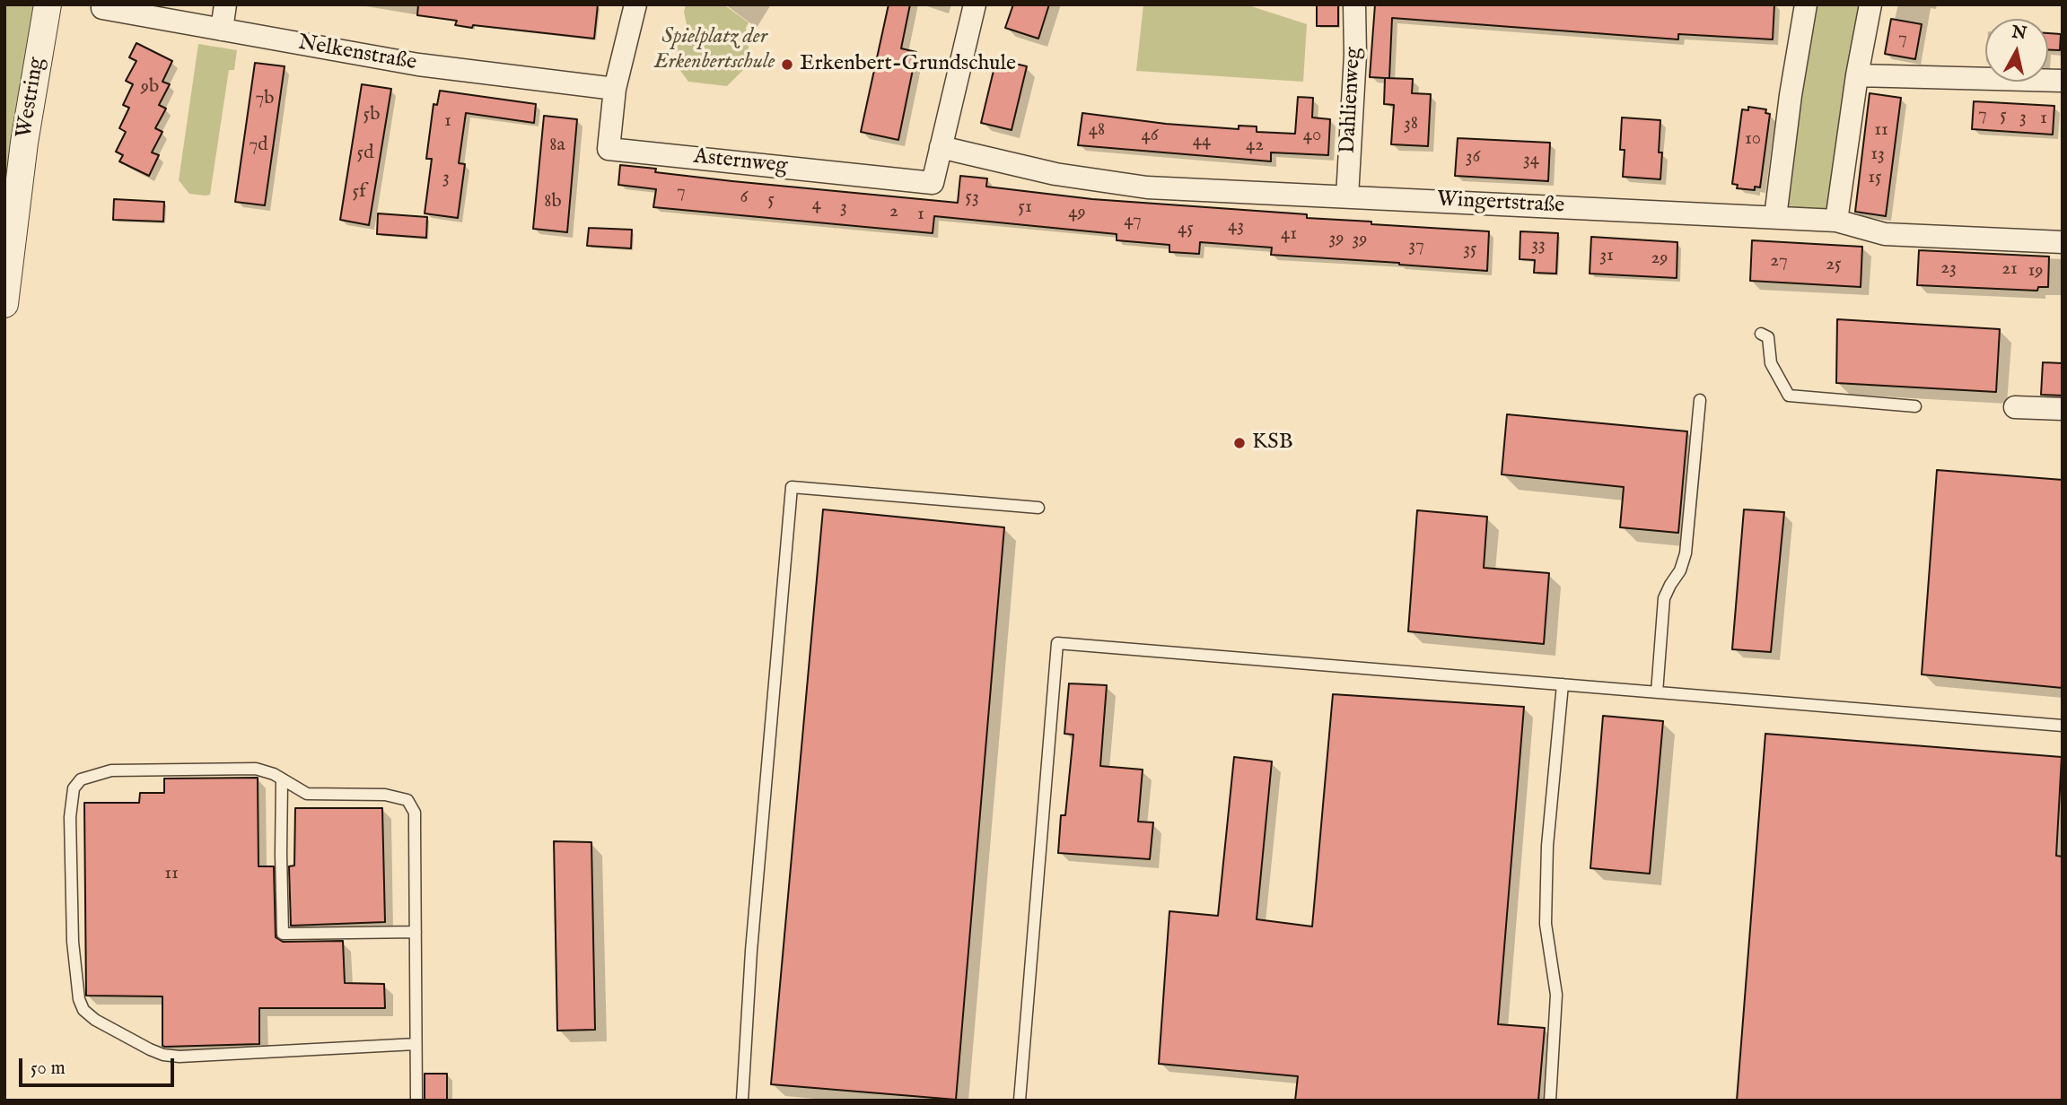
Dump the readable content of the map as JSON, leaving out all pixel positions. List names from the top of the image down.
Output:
{
  "streets": {
    "street": [
      "Nelkenstraße",
      "Westring",
      "Dahlienweg",
      "Asternweg",
      "Wingertstraße"
    ]
  },
  "crossings": [
    ["Nelkenstraße", "Asternweg"],
    ["Dahlienweg", "Wingertstraße"],
    ["Asternweg", "Wingertstraße"]
  ],
  "parks": ["Spielplatz der Erkenbertschule"],
  "places": ["Erkenbert-Grundschule", "KSB"],
  "house_numbers": [
    "7",
    "9b",
    "7b",
    "5b",
    "7",
    "5",
    "3",
    "1",
    "1",
    "38",
    "48",
    "11",
    "46",
    "40",
    "10",
    "44",
    "7d",
    "8a",
    "42",
    "5d",
    "13",
    "36",
    "34",
    "3",
    "15",
    "5f",
    "7",
    "6",
    "53",
    "5",
    "8b",
    "4",
    "3",
    "51",
    "2",
    "49",
    "1",
    "47",
    "43",
    "45",
    "41",
    "39",
    "39",
    "33",
    "37",
    "35",
    "31",
    "29",
    "27",
    "25",
    "23",
    "21",
    "19",
    "11"
  ],
  "scale_bar": "50 m",
  "north": "top"
}
